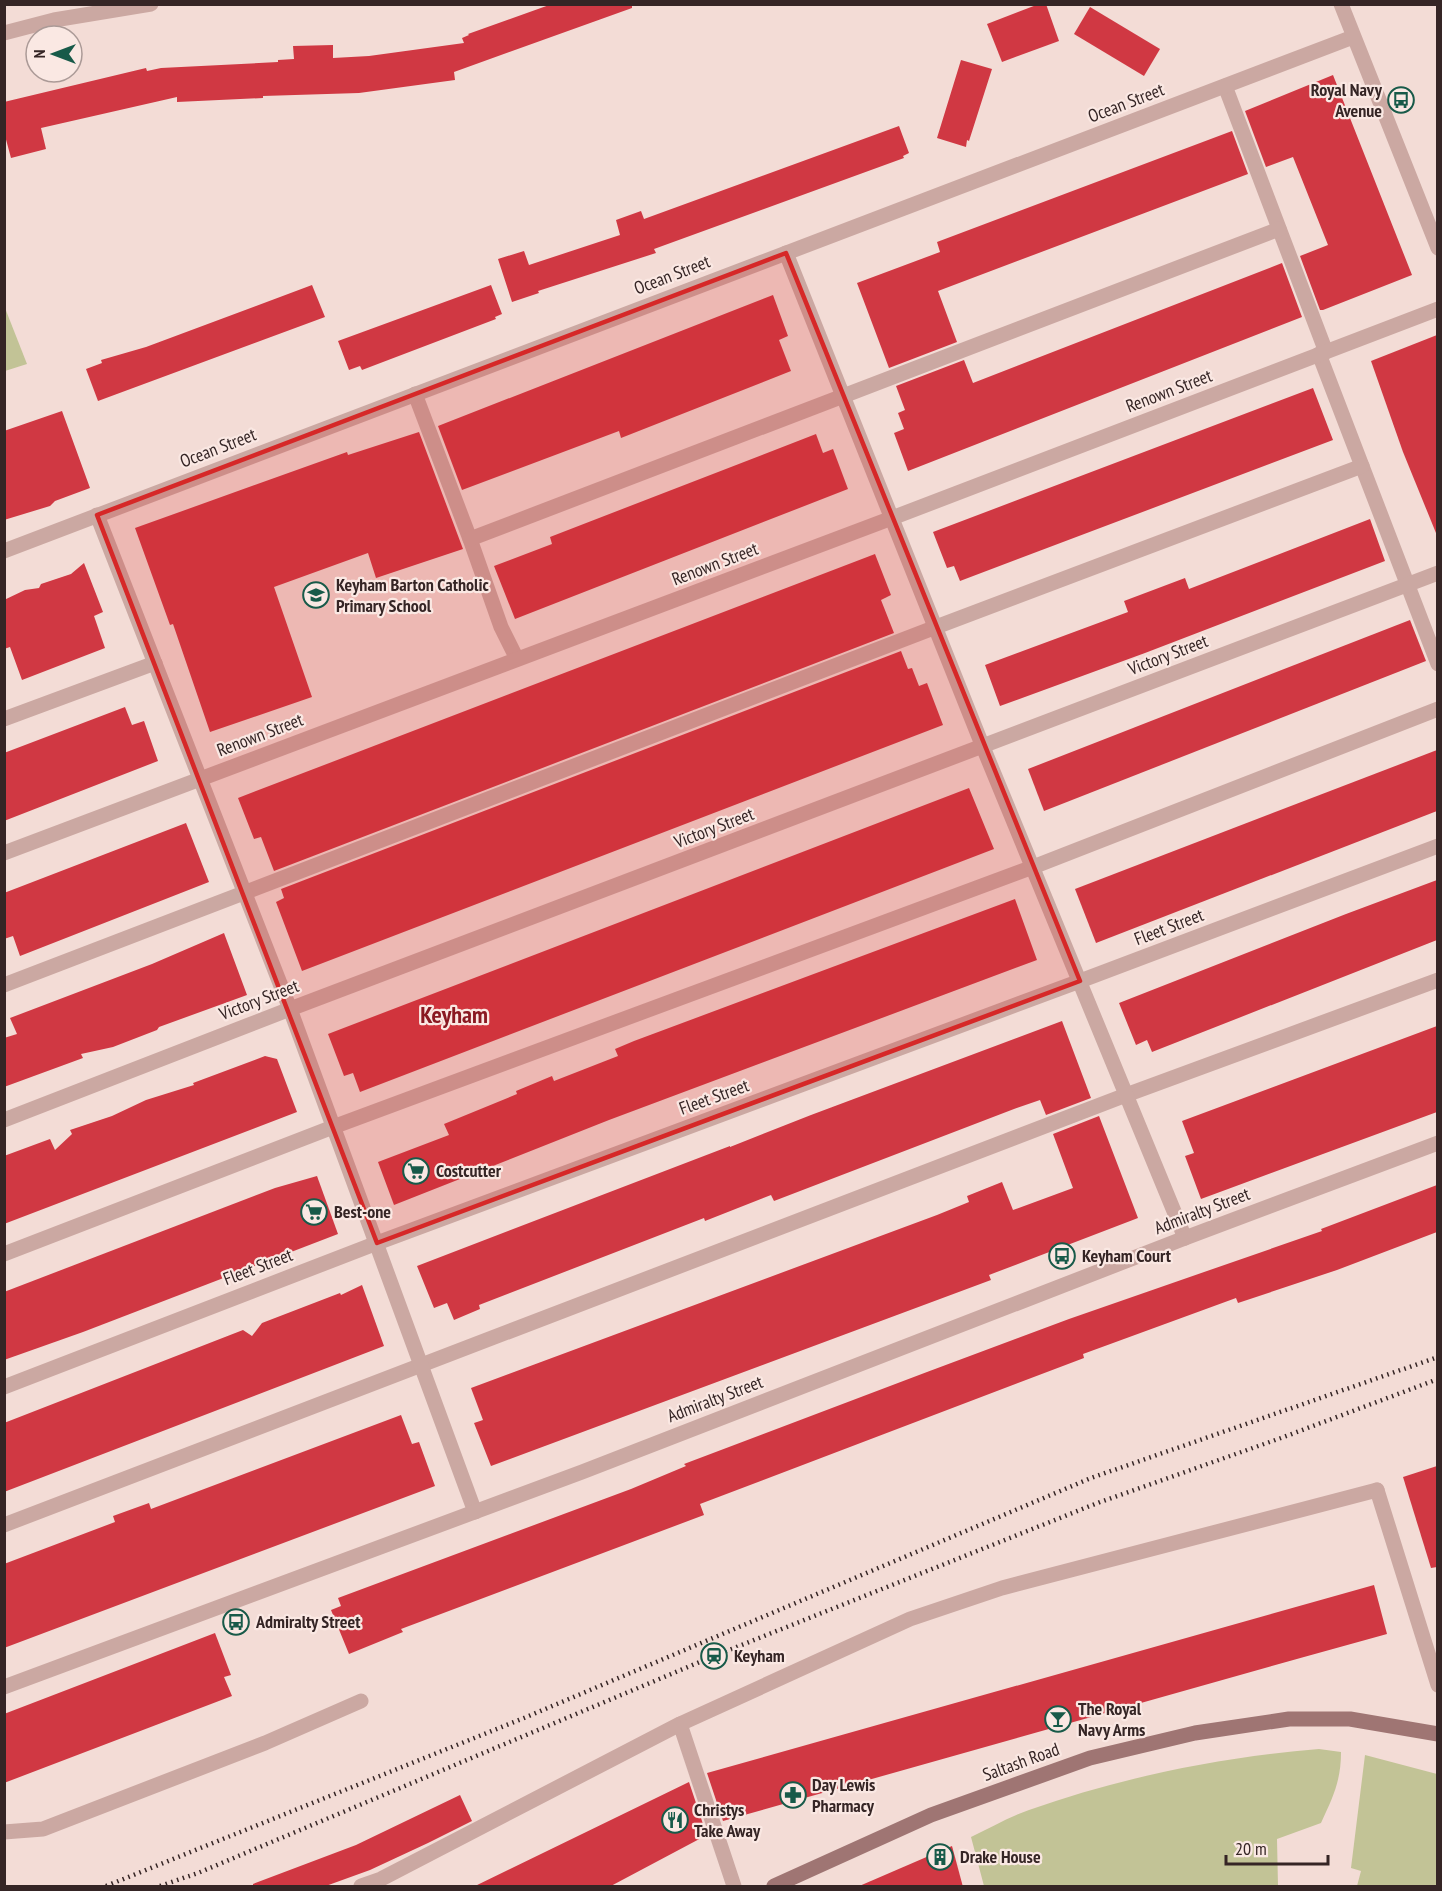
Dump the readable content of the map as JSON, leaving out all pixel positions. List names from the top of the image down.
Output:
{
  "streets": {
    "main road": ["Saltash Road"],
    "street": [
      "Ocean Street",
      "Renown Street",
      "Victory Street",
      "Fleet Street",
      "Admiralty Street"
    ]
  },
  "districts": ["Keyham"],
  "places": {
    "bus stop": ["Royal Navy Avenue", "Keyham Court", "Admiralty Street"],
    "school or university": ["Keyham Barton Catholic Primary School"],
    "supermarket": ["Costcutter", "Best-one"],
    "station": ["Keyham"],
    "bar": ["The Royal Navy Arms"],
    "pharmacy": ["Day Lewis Pharmacy"],
    "restaurant": ["Christys Take Away"],
    "building": ["Drake House"]
  },
  "scale_bar": "20 m",
  "north": "left"
}
